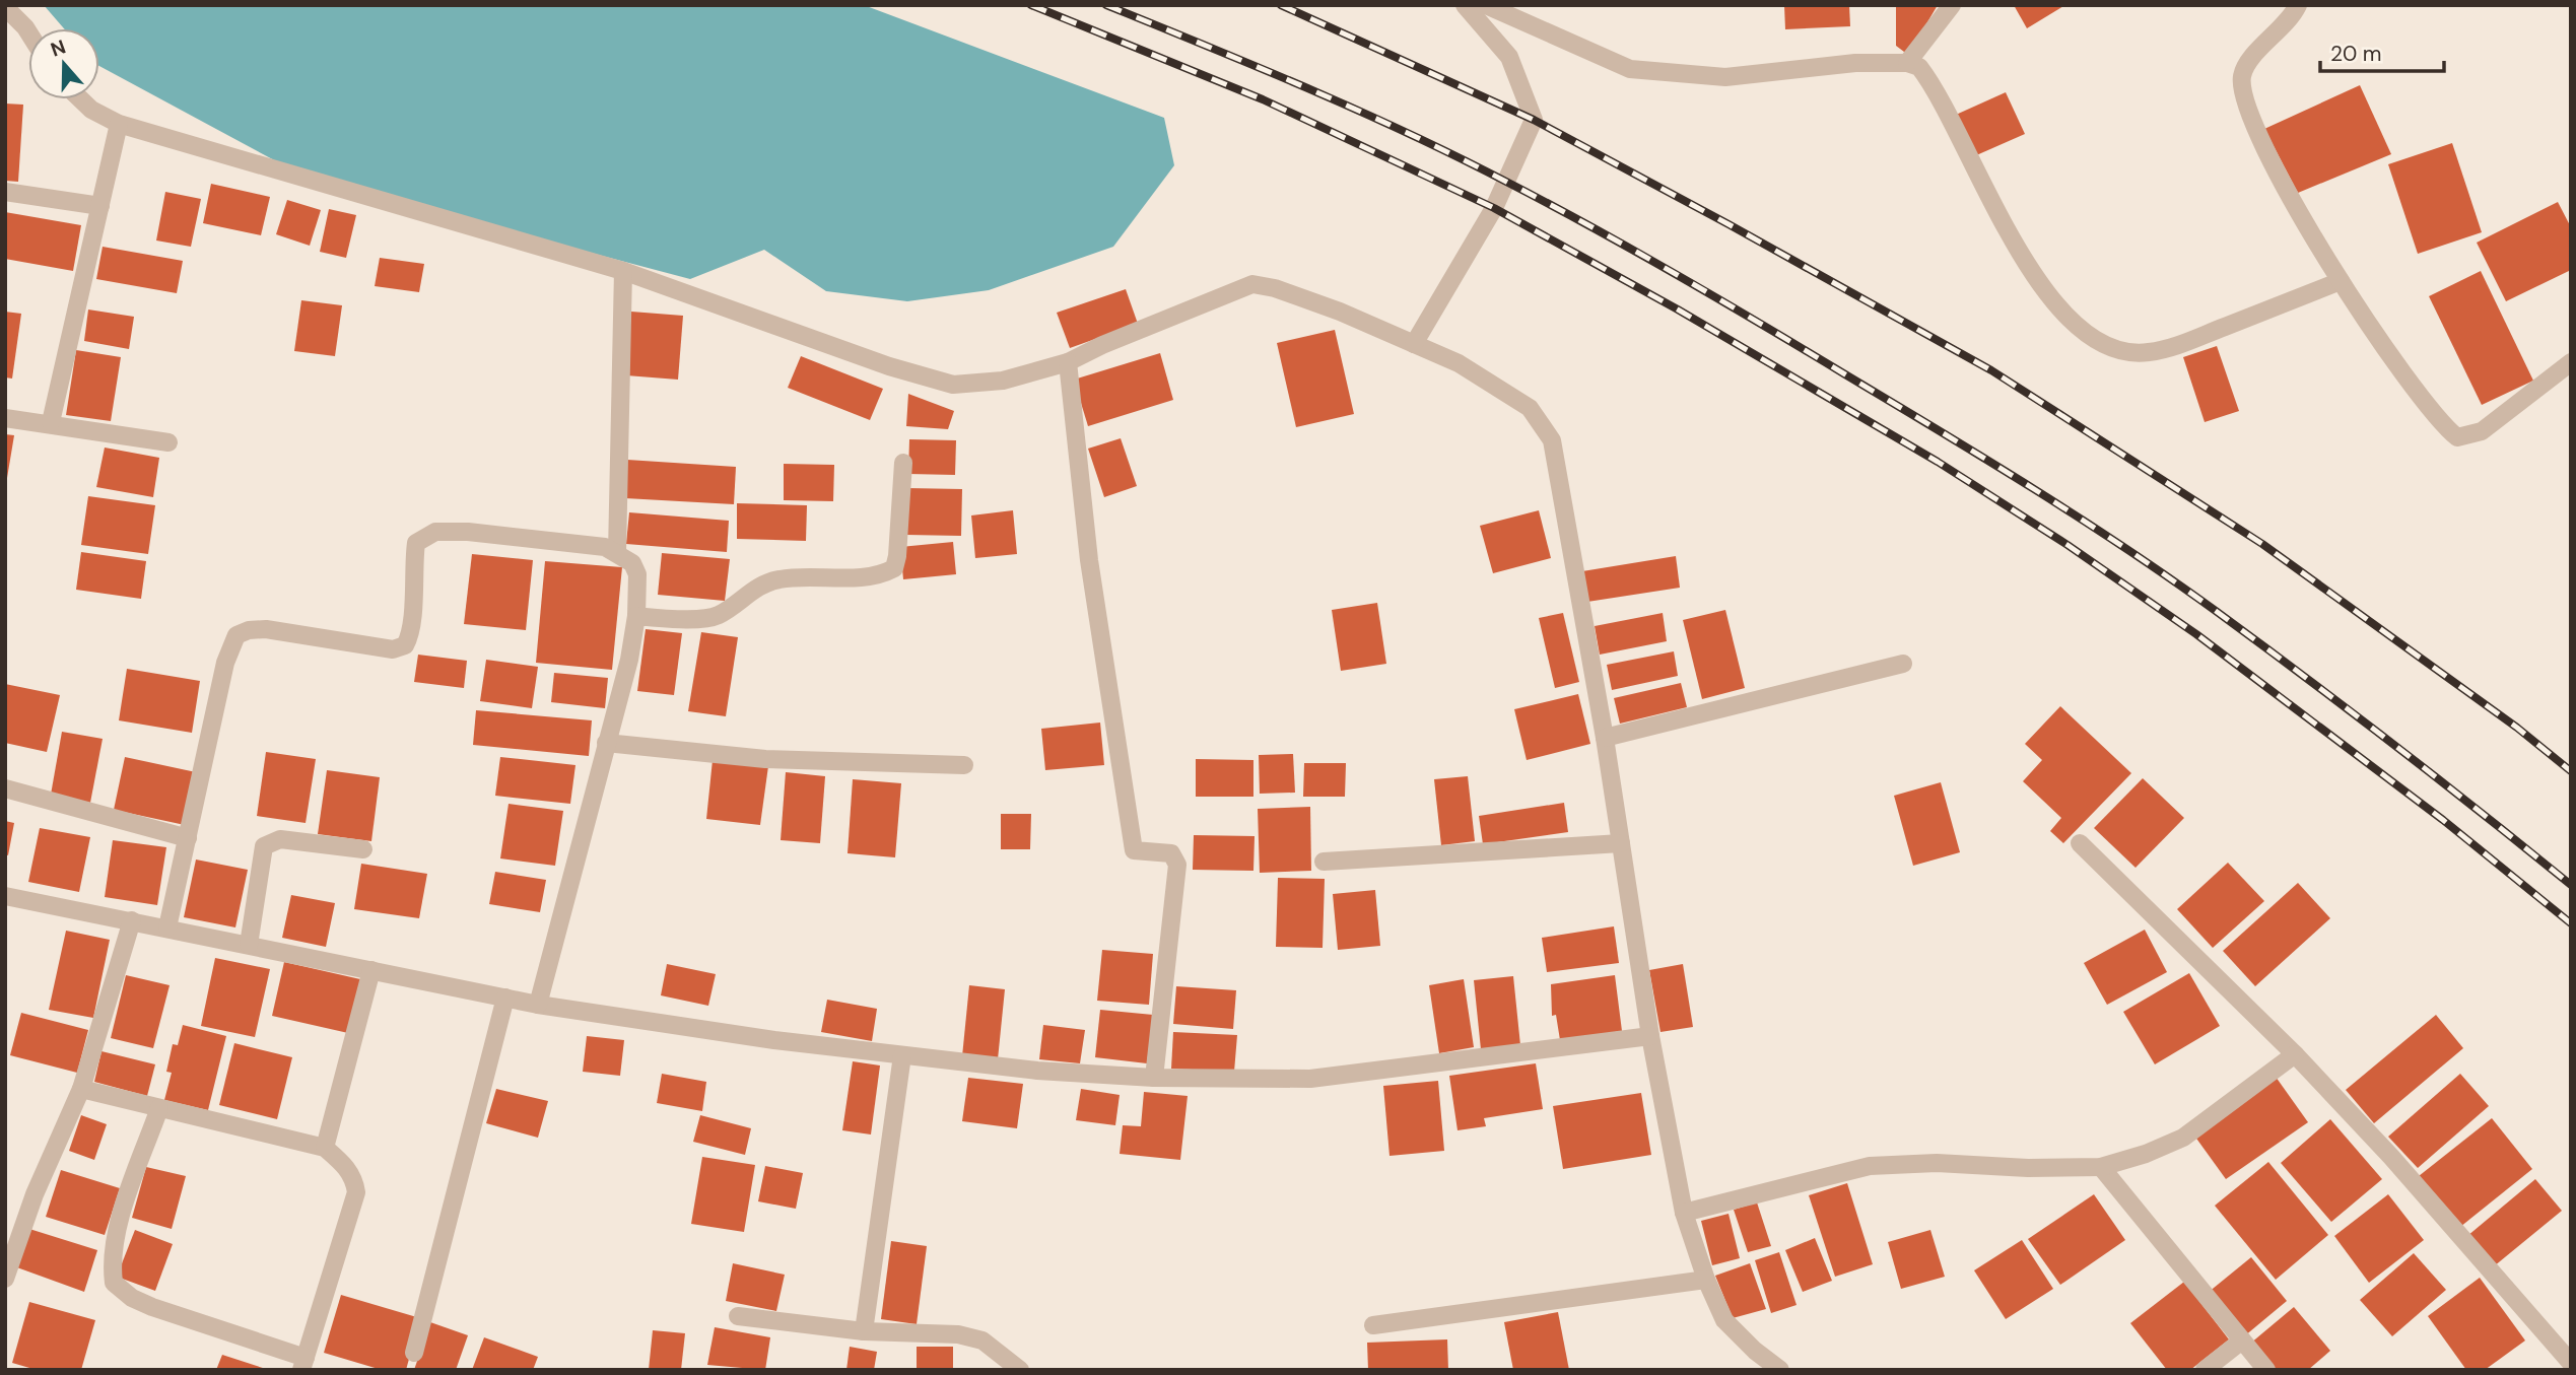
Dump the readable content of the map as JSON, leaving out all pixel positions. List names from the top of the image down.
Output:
{
  "scale_bar": "20 m",
  "north": "top"
}
